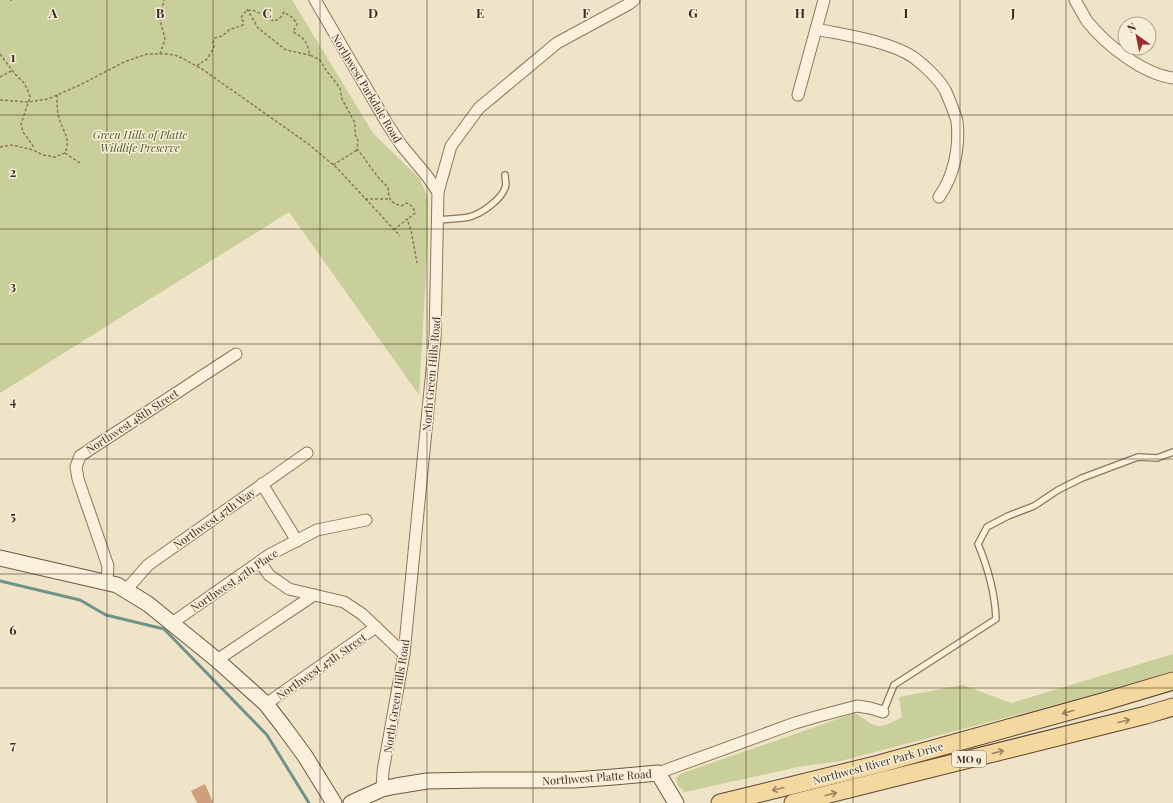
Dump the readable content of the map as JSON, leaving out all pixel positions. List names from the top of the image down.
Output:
{
  "streets": {
    "main road": ["MO 9", "Northwest River Park Drive"],
    "street": [
      "Northwest Parkdale Road",
      "North Green Hills Road",
      "Northwest 48th Street",
      "Northwest 47th Way",
      "Northwest 47th Place",
      "Northwest 47th Street",
      "Northwest Platte Road"
    ]
  },
  "crossings": [
    ["Northwest Parkdale Road", "North Green Hills Road"],
    ["North Green Hills Road", "Northwest Platte Road"]
  ],
  "parks": ["Green Hills of Platte Wildlife Preserve"],
  "north": "top left",
  "grid": {
    "columns": [
      "A",
      "B",
      "C",
      "D",
      "E",
      "F",
      "G",
      "H",
      "I",
      "J"
    ],
    "rows": [
      "1",
      "2",
      "3",
      "4",
      "5",
      "6",
      "7"
    ]
  }
}
